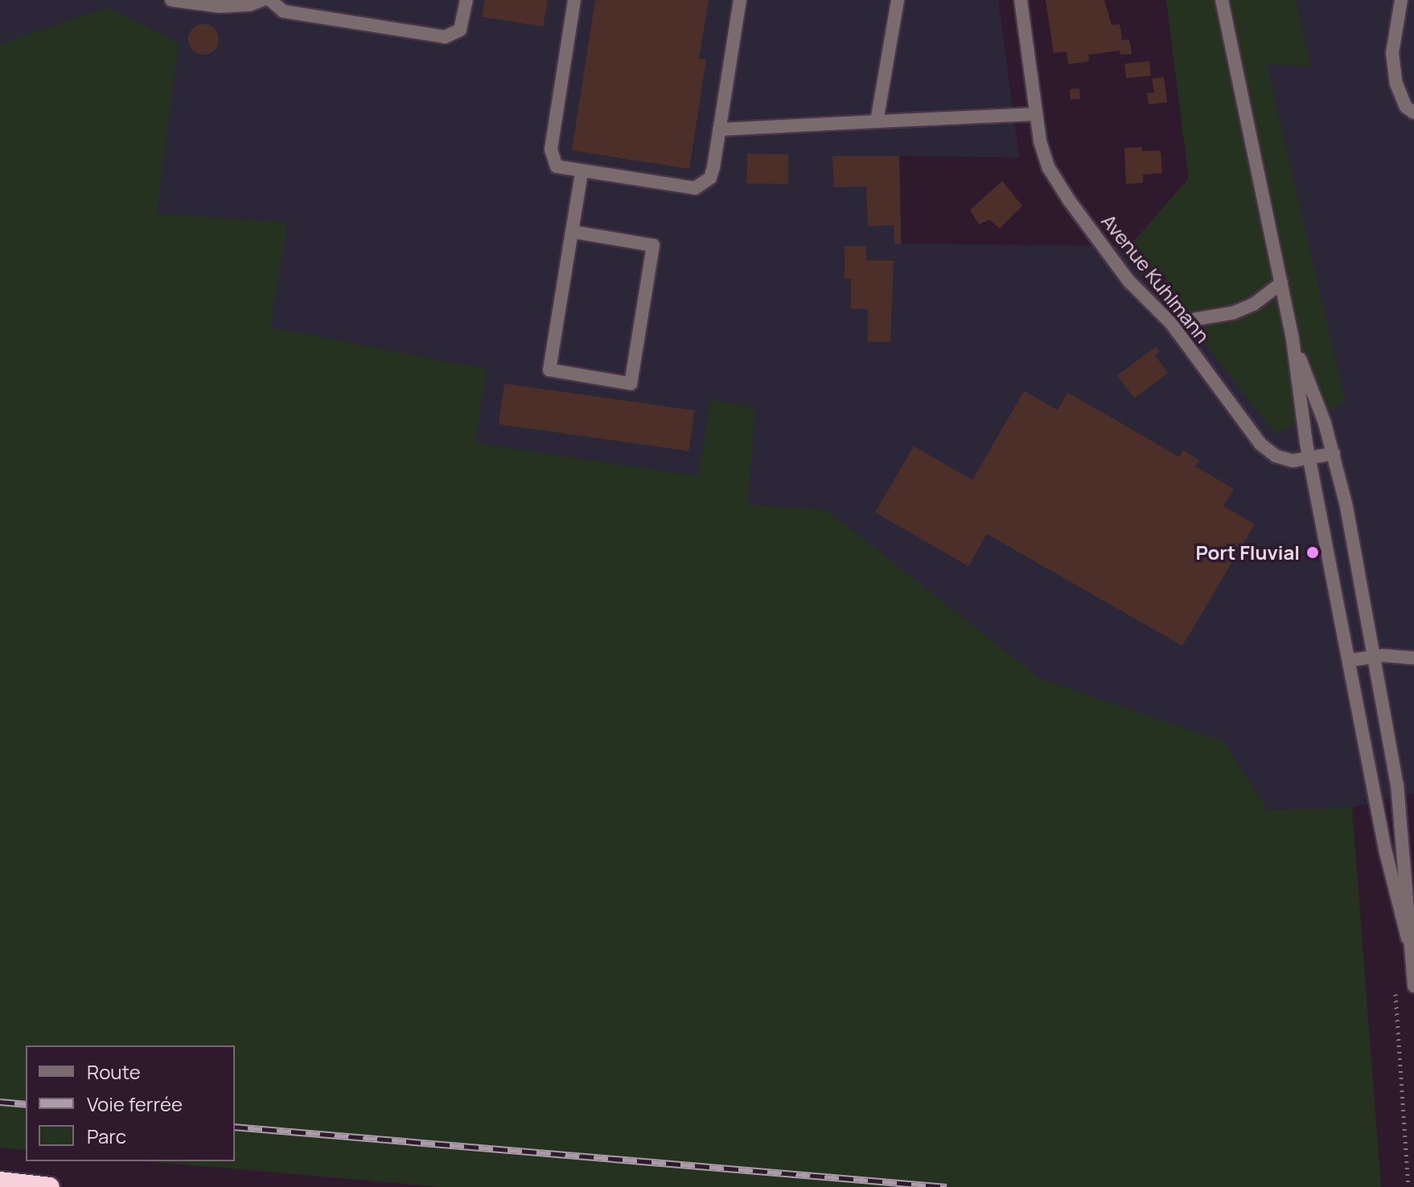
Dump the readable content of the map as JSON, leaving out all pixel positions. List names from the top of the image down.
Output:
{
  "streets": {
    "street": ["Avenue Kuhlmann"]
  },
  "places": ["Port Fluvial"],
  "legend": ["Route", "Voie ferrée", "Parc"]
}
